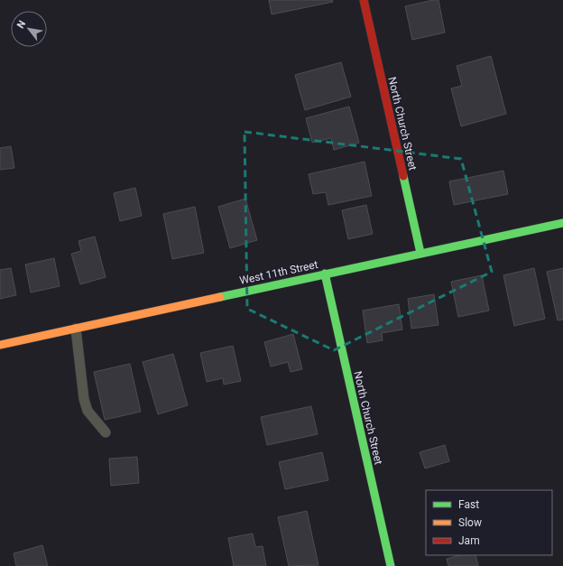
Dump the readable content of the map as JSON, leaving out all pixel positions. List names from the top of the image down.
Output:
{
  "streets": {
    "street": ["North Church Street", "West 11th Street"]
  },
  "crossings": [
    ["North Church Street", "West 11th Street"]
  ],
  "legend": ["Fast", "Slow", "Jam"],
  "north": "top left"
}
